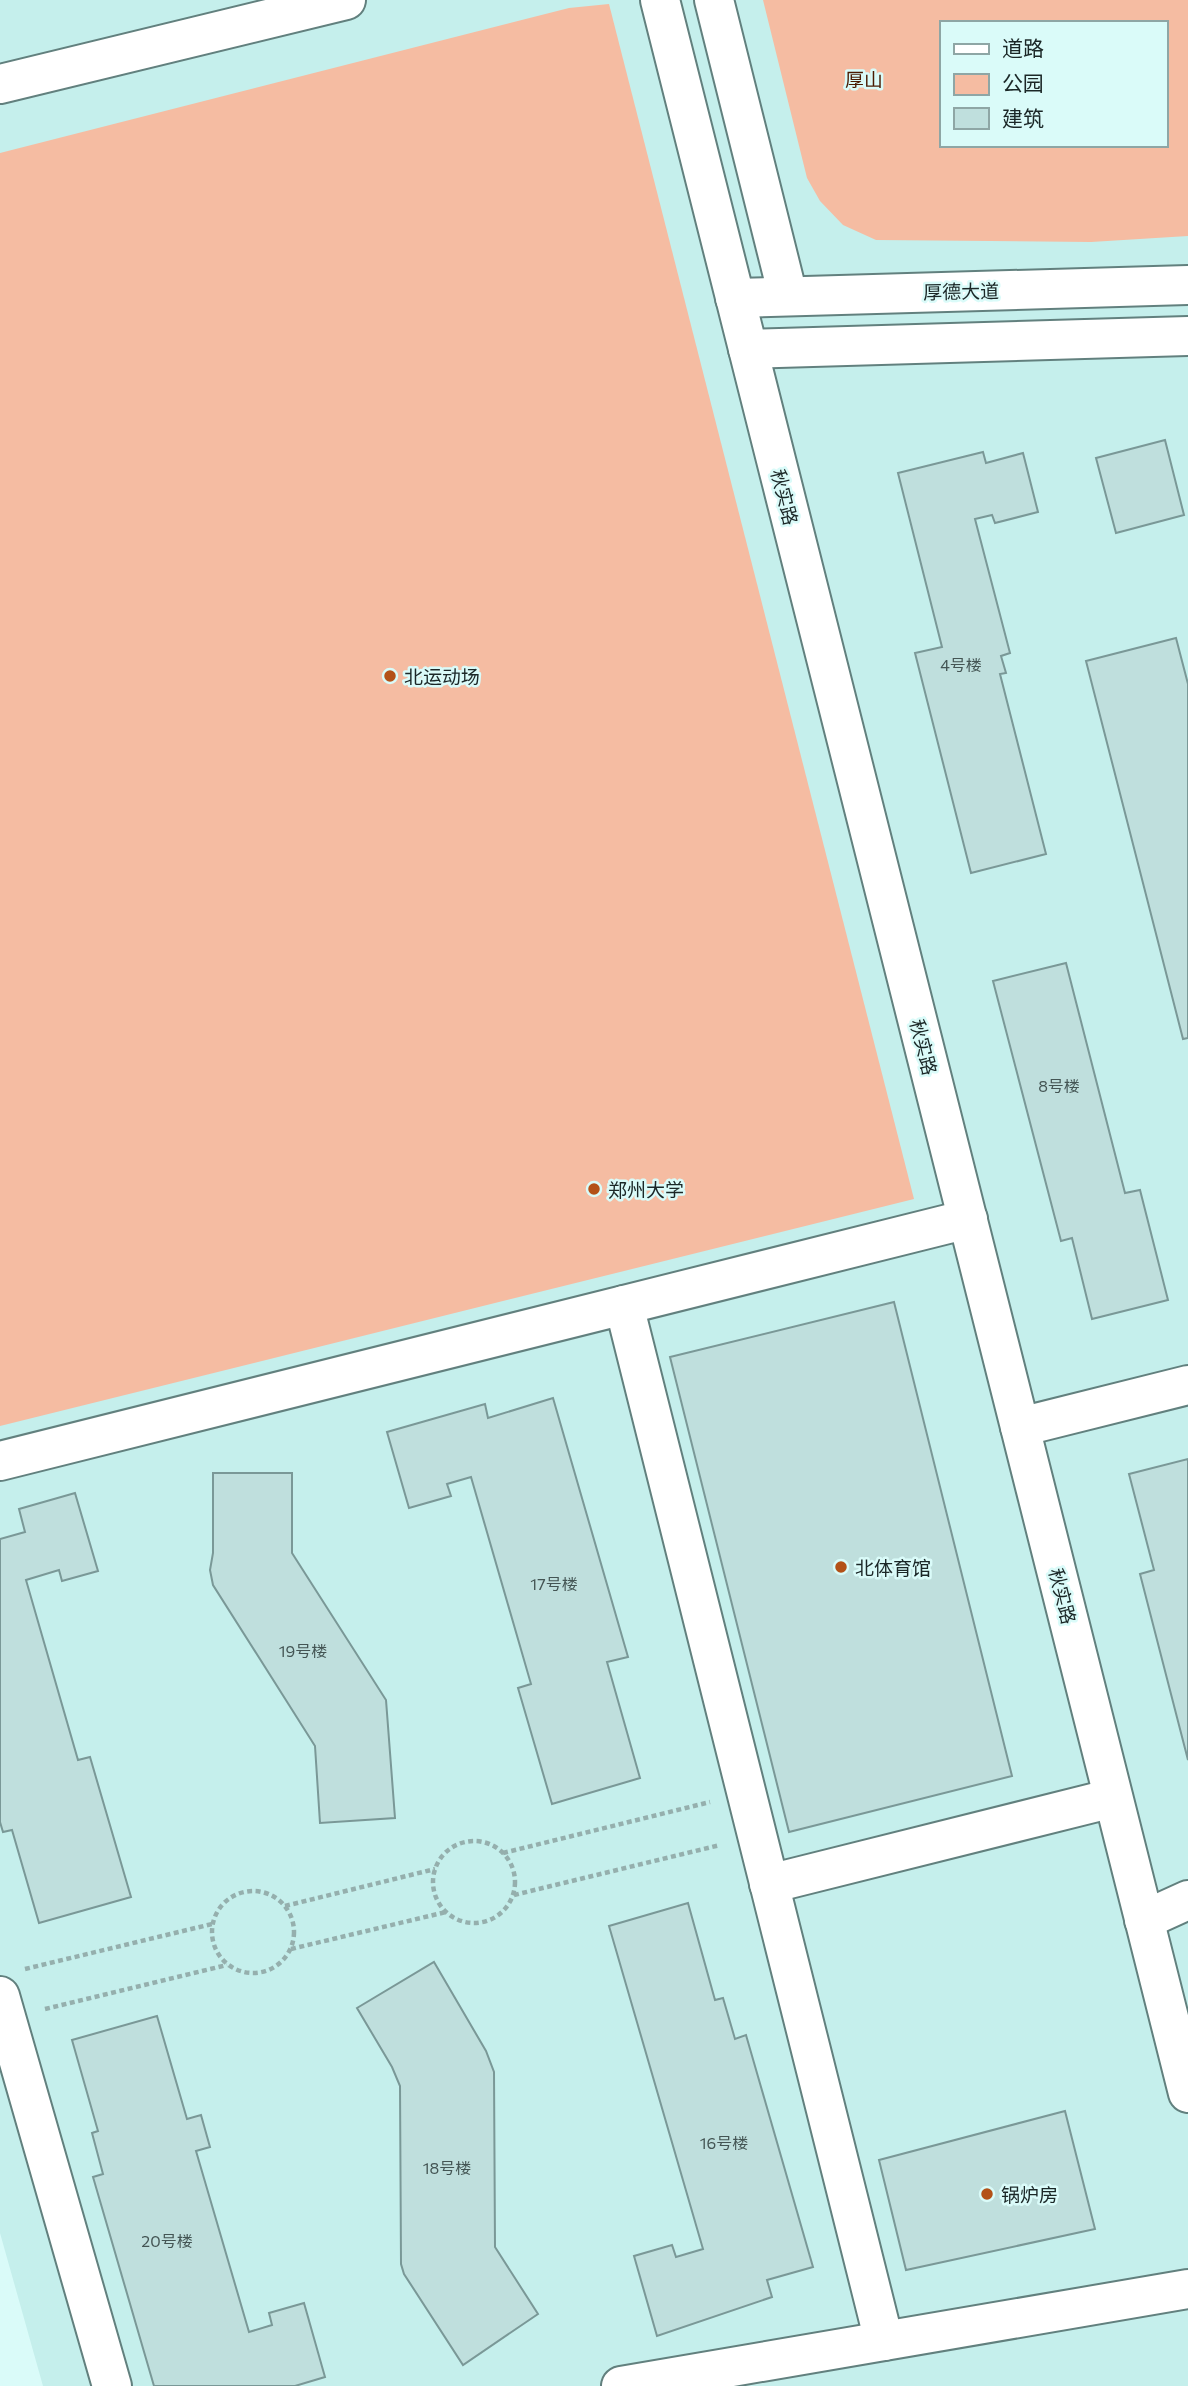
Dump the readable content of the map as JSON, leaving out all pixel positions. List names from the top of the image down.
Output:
{
  "streets": {
    "lane": ["厚德大道", "秋实路"]
  },
  "crossings": [
    ["厚德大道", "秋实路"]
  ],
  "parks": ["厚山"],
  "places": [
    "北运动场",
    "郑州大学",
    "北体育馆",
    "锅炉房"
  ],
  "house_numbers": [
    "4号楼",
    "8号楼",
    "17号楼",
    "19号楼",
    "16号楼",
    "18号楼",
    "20号楼"
  ],
  "legend": ["道路", "公园", "建筑"]
}
